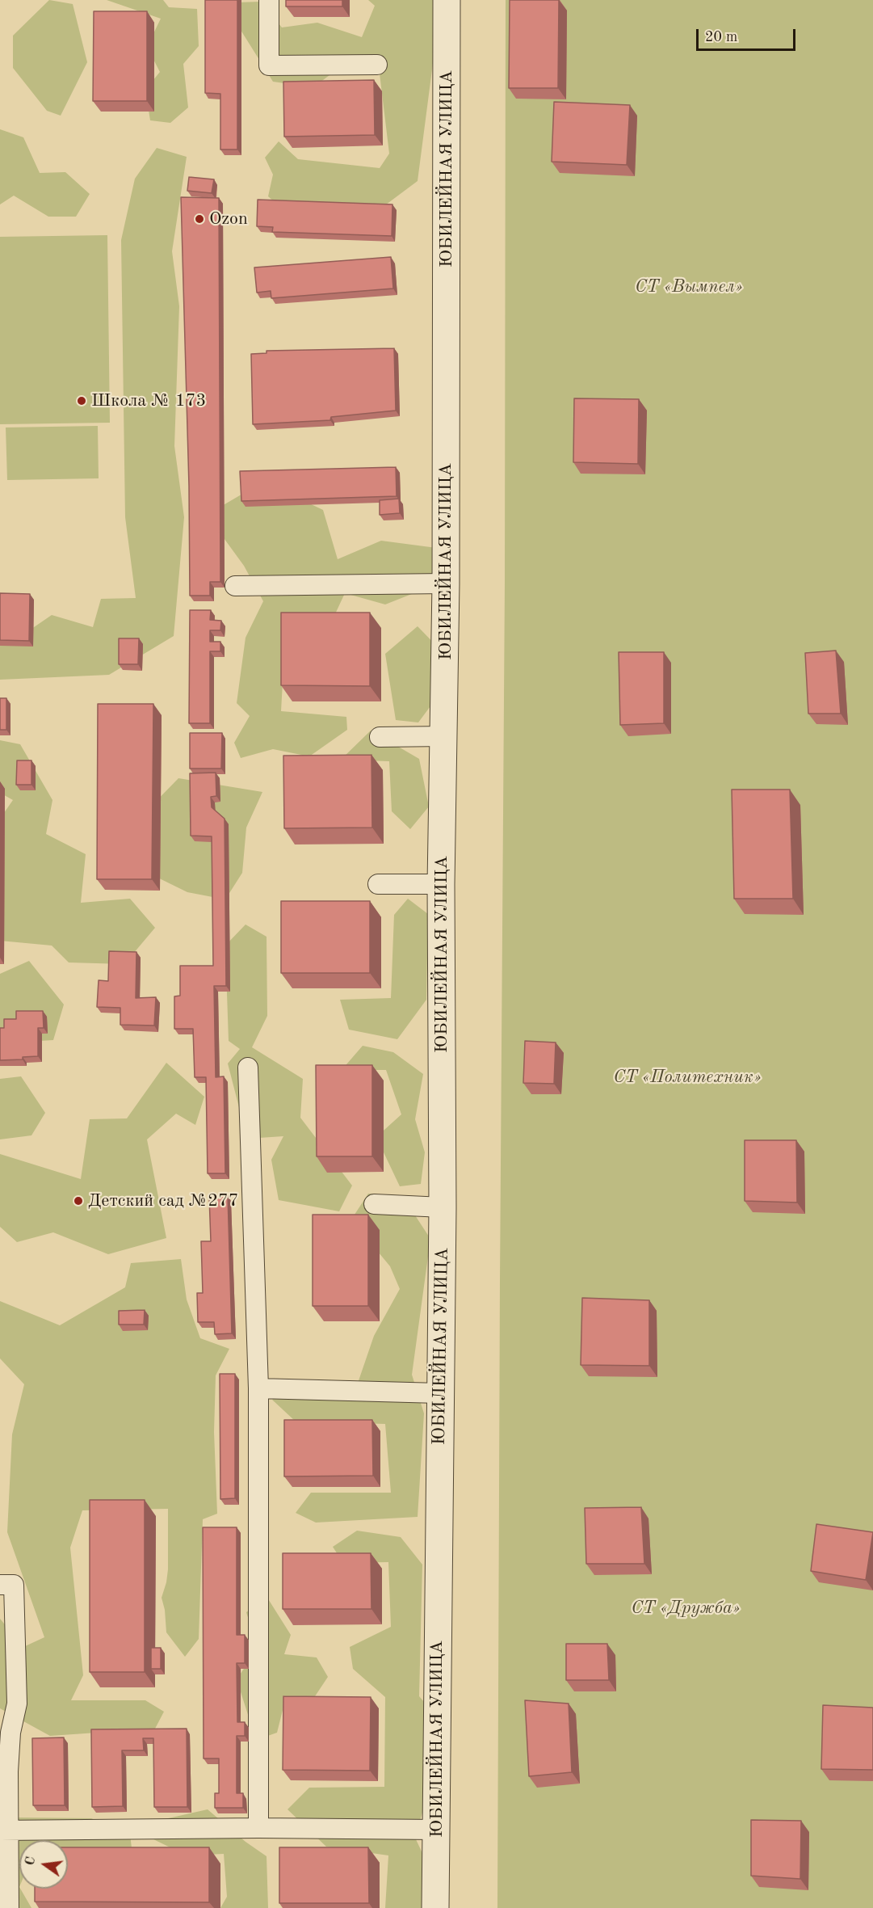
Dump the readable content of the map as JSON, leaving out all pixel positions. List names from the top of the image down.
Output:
{
  "streets": {
    "street": ["ЮБИЛЕЙНАЯ УЛИЦА"]
  },
  "parks": ["СТ «Вымпел»", "СТ «Политехник»", "СТ «Дружба»"],
  "places": ["Ozon", "Школа № 173", "Детский сад №277"],
  "scale_bar": "20 m",
  "north": "left"
}
